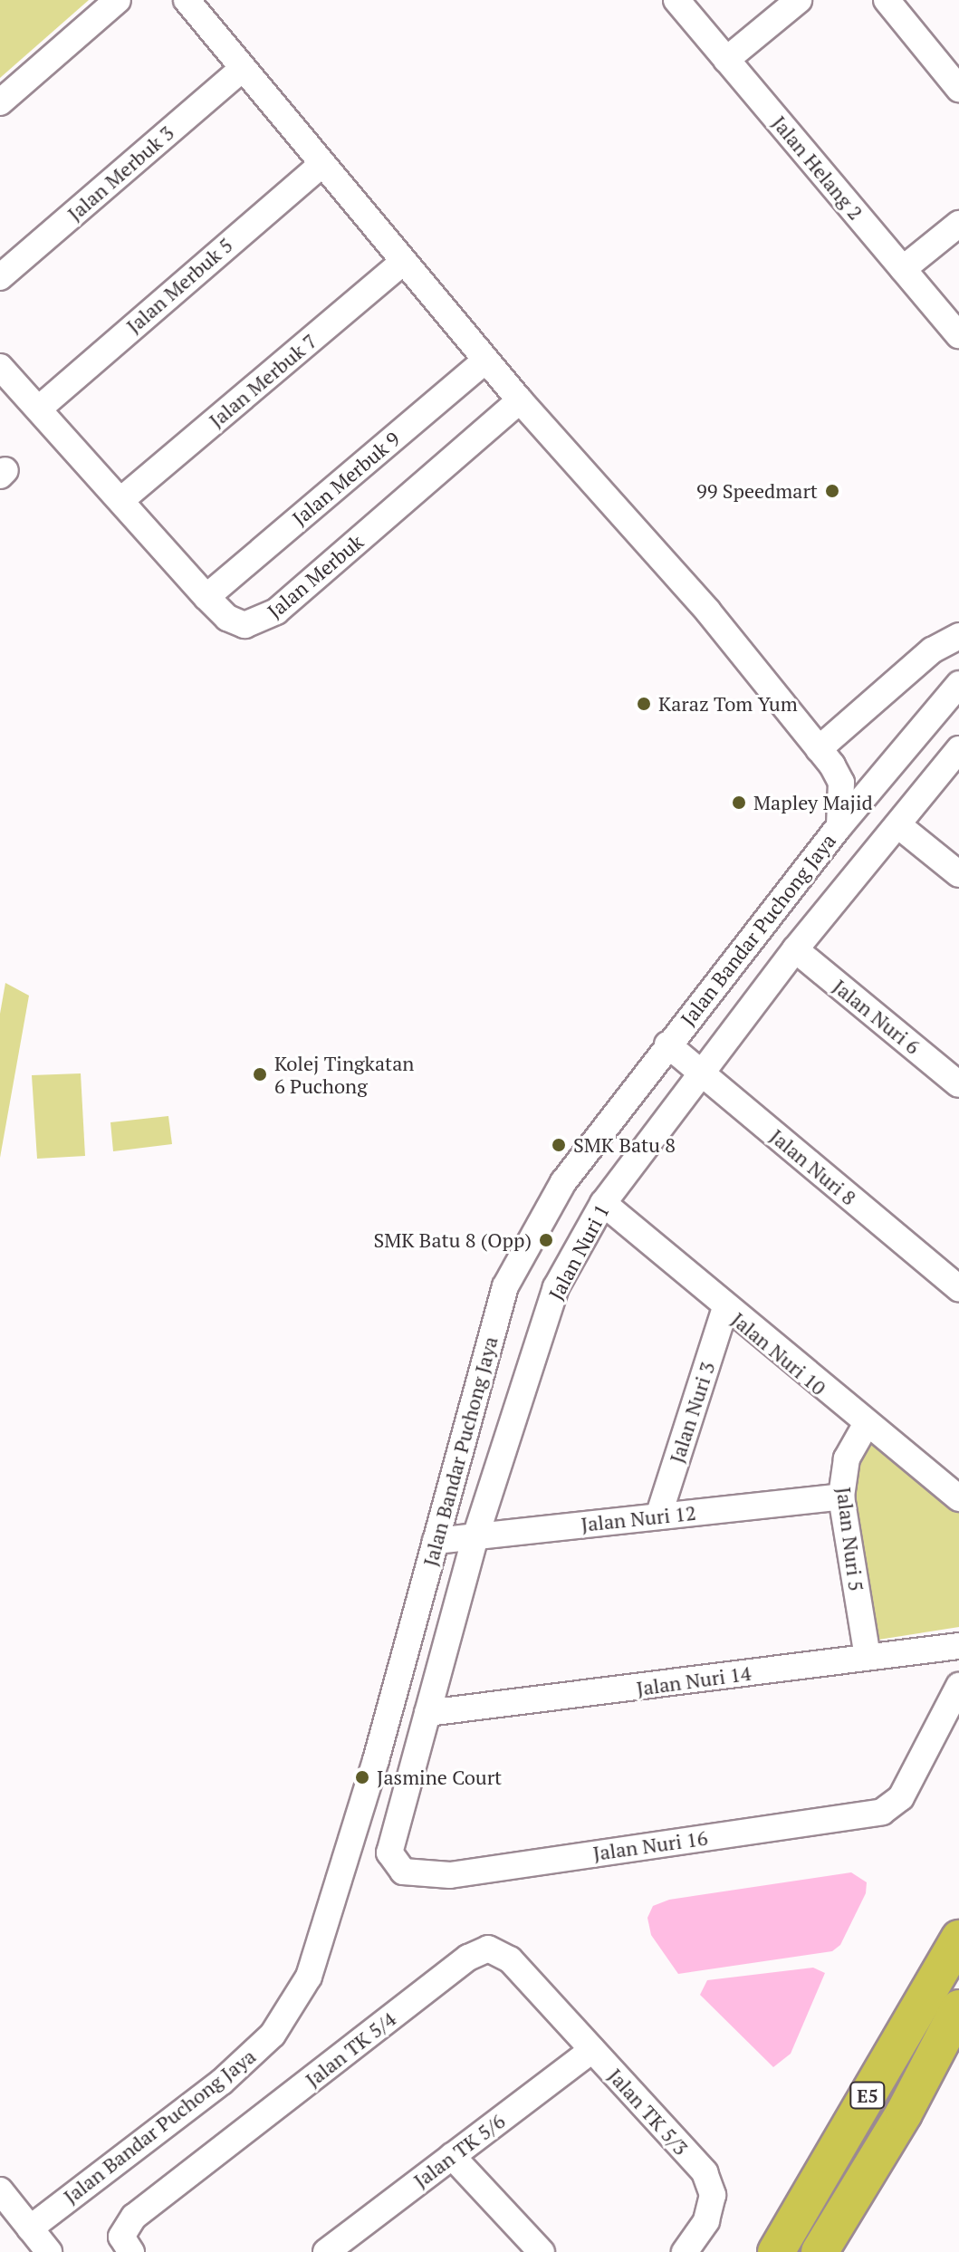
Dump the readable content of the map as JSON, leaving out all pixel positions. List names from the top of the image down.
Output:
{
  "streets": {
    "highway": ["E5"],
    "street": [
      "Jalan Helang 2",
      "Jalan Merbuk 3",
      "Jalan Merbuk 5",
      "Jalan Merbuk 7",
      "Jalan Merbuk 9",
      "Jalan Merbuk",
      "Jalan Bandar Puchong Jaya",
      "Jalan Nuri 6",
      "Jalan Nuri 8",
      "Jalan Nuri 1",
      "Jalan Nuri 10",
      "Jalan Nuri 3",
      "Jalan Nuri 12",
      "Jalan Nuri 5",
      "Jalan Nuri 14",
      "Jalan Nuri 16",
      "Jalan TK 5/4",
      "Jalan TK 5/3",
      "Jalan TK 5/6"
    ]
  },
  "crossings": [
    ["Jalan Merbuk 5", "Jalan Merbuk"],
    ["Jalan Merbuk 7", "Jalan Merbuk"],
    ["Jalan Merbuk 9", "Jalan Merbuk"],
    ["Jalan Bandar Puchong Jaya", "Jalan Nuri 8"],
    ["Jalan Bandar Puchong Jaya", "Jalan Nuri 12"],
    ["Jalan Nuri 6", "Jalan Nuri 1"],
    ["Jalan Nuri 8", "Jalan Nuri 1"],
    ["Jalan Nuri 1", "Jalan Nuri 10"],
    ["Jalan Nuri 1", "Jalan Nuri 12"],
    ["Jalan Nuri 1", "Jalan Nuri 14"],
    ["Jalan Nuri 1", "Jalan Nuri 16"],
    ["Jalan Nuri 10", "Jalan Nuri 3"],
    ["Jalan Nuri 10", "Jalan Nuri 5"],
    ["Jalan Nuri 3", "Jalan Nuri 12"],
    ["Jalan Nuri 12", "Jalan Nuri 5"],
    ["Jalan Nuri 5", "Jalan Nuri 14"],
    ["Jalan TK 5/4", "Jalan TK 5/3"],
    ["Jalan TK 5/4", "Jalan TK 5/6"],
    ["Jalan TK 5/3", "Jalan TK 5/6"]
  ],
  "places": [
    "99 Speedmart",
    "Karaz Tom Yum",
    "Mapley Majid",
    "Kolej Tingkatan 6 Puchong",
    "SMK Batu 8",
    "SMK Batu 8 (Opp)",
    "Jasmine Court"
  ]
}
